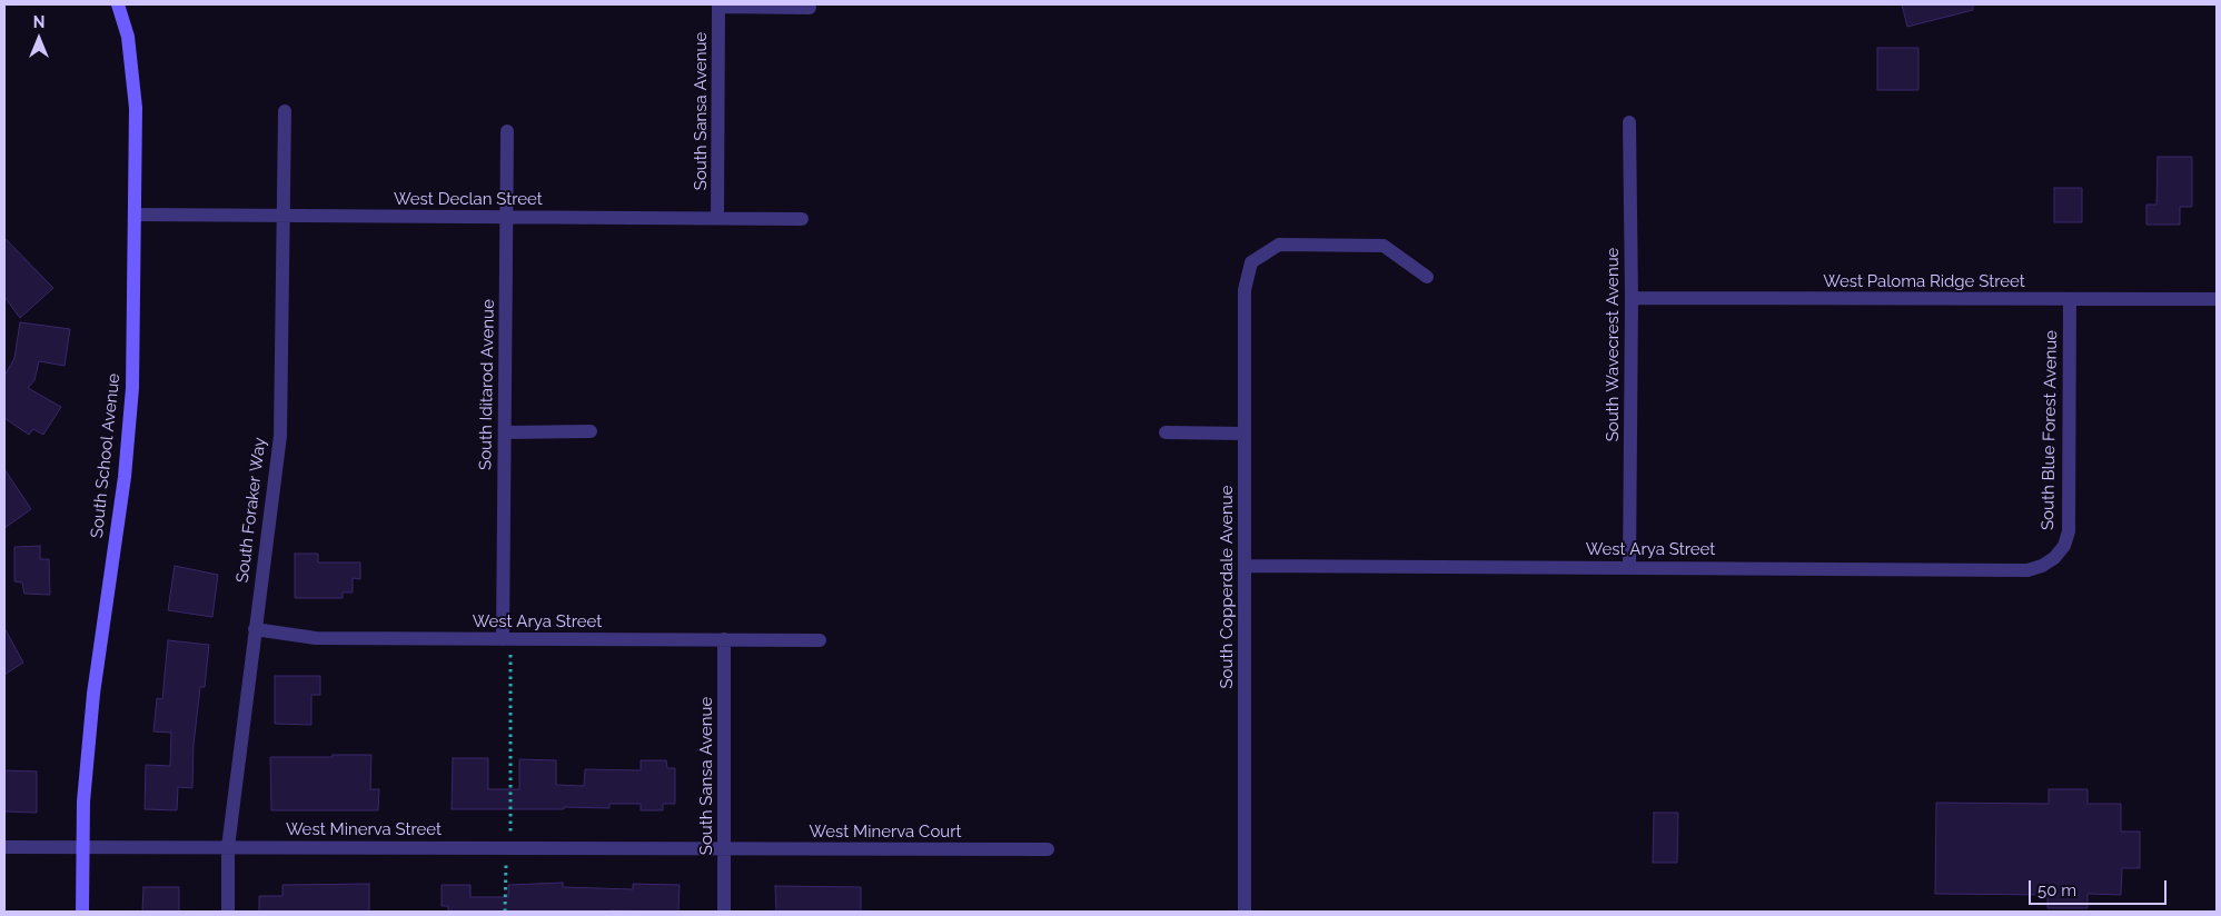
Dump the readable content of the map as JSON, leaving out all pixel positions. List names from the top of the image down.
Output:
{
  "streets": {
    "street": [
      "South Sansa Avenue",
      "West Declan Street",
      "West Paloma Ridge Street",
      "South Wavecrest Avenue",
      "South Iditarod Avenue",
      "South Blue Forest Avenue",
      "South School Avenue",
      "South Foraker Way",
      "West Arya Street",
      "South Copperdale Avenue",
      "West Minerva Street",
      "West Minerva Court"
    ]
  },
  "crossings": [
    ["South Sansa Avenue", "West Declan Street"],
    ["South Sansa Avenue", "West Arya Street"],
    ["South Sansa Avenue", "West Minerva Street"],
    ["South Sansa Avenue", "West Minerva Court"],
    ["West Declan Street", "South Iditarod Avenue"],
    ["West Declan Street", "South School Avenue"],
    ["West Declan Street", "South Foraker Way"],
    ["West Paloma Ridge Street", "South Wavecrest Avenue"],
    ["West Paloma Ridge Street", "South Blue Forest Avenue"],
    ["South Wavecrest Avenue", "West Arya Street"],
    ["South Iditarod Avenue", "West Arya Street"],
    ["South Blue Forest Avenue", "West Arya Street"],
    ["South School Avenue", "West Minerva Street"],
    ["South Foraker Way", "West Arya Street"],
    ["South Foraker Way", "West Minerva Street"],
    ["West Arya Street", "South Copperdale Avenue"],
    ["West Minerva Street", "West Minerva Court"]
  ],
  "scale_bar": "50 m",
  "north": "top"
}
